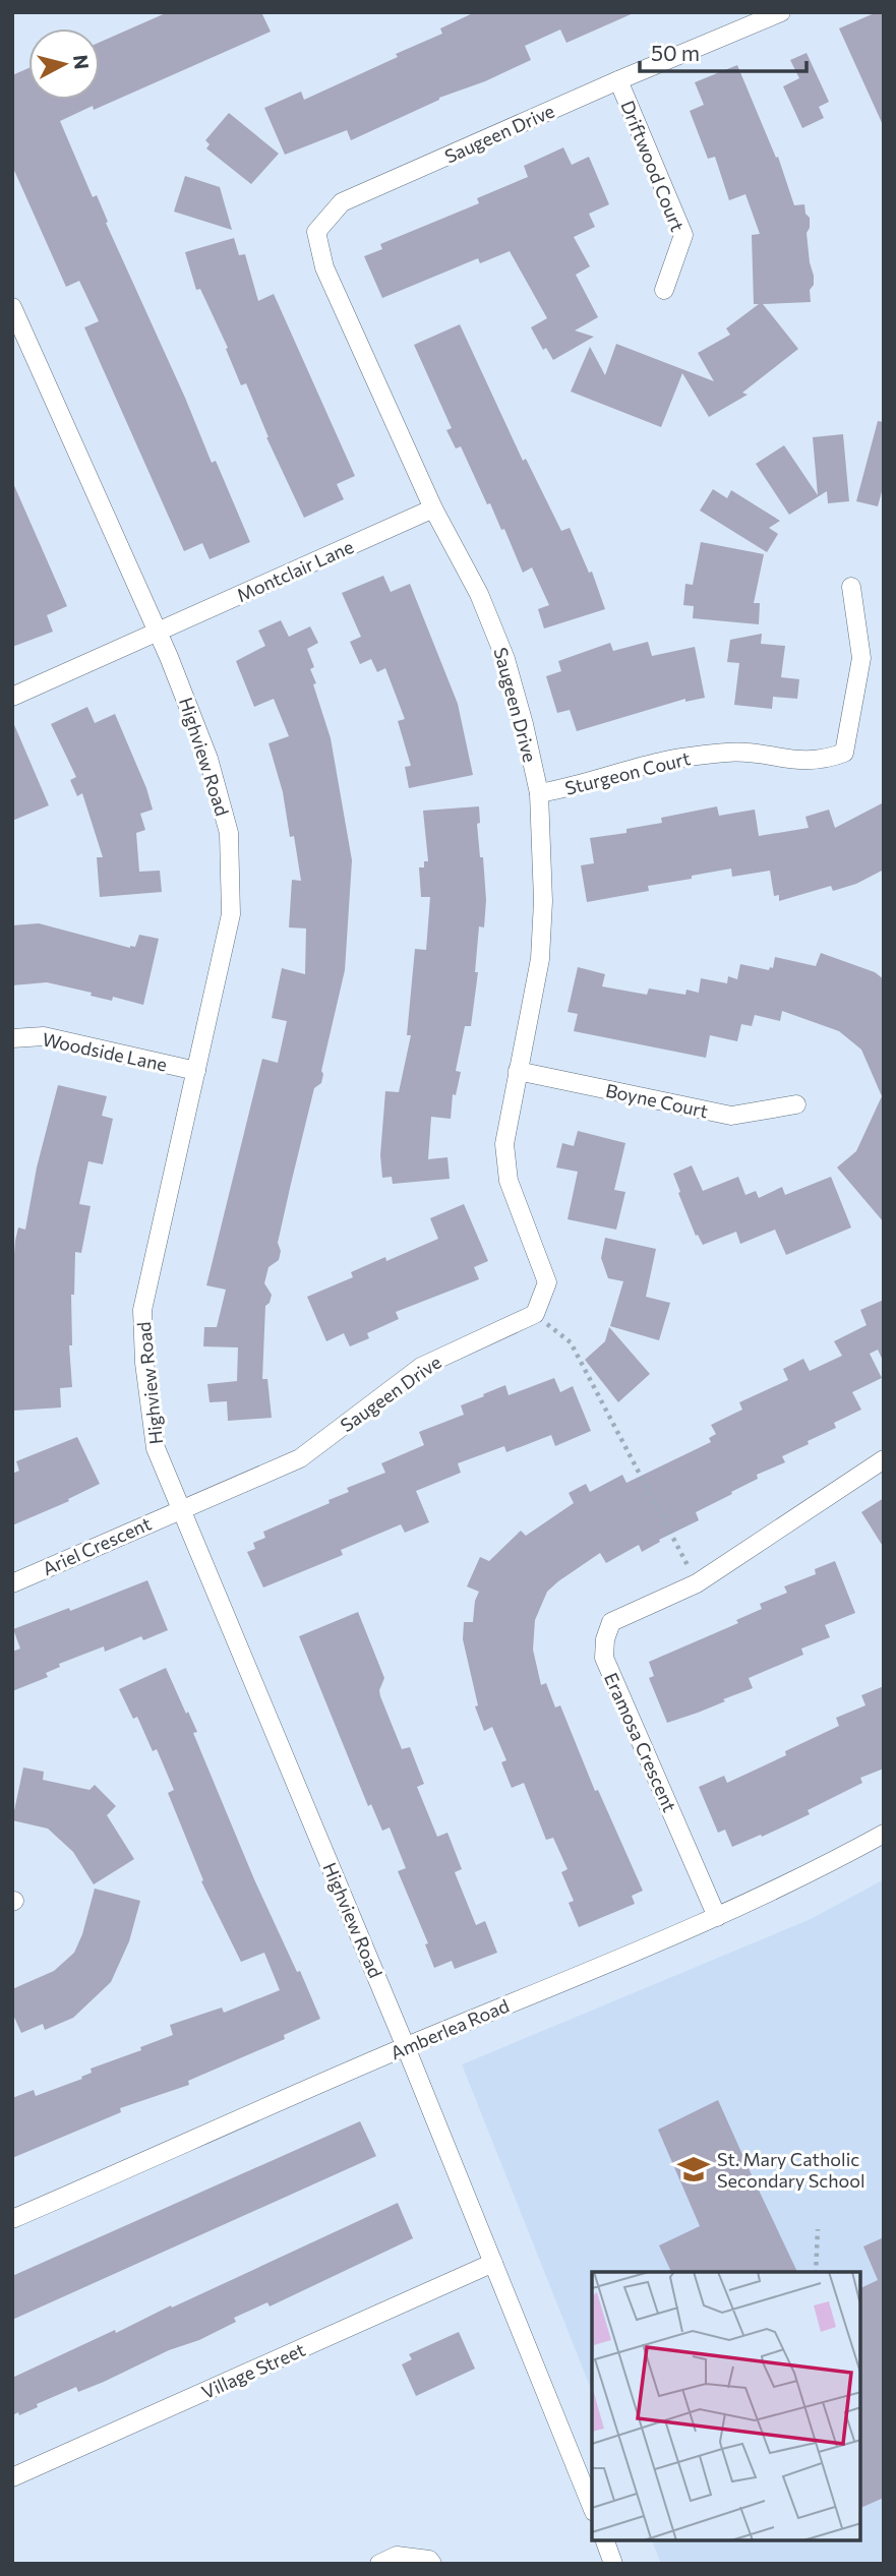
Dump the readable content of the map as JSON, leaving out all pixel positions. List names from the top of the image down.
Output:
{
  "streets": {
    "street": [
      "Saugeen Drive",
      "Driftwood Court",
      "Montclair Lane",
      "Highview Road",
      "Sturgeon Court",
      "Woodside Lane",
      "Boyne Court",
      "Ariel Crescent",
      "Eramosa Crescent",
      "Amberlea Road",
      "Village Street"
    ]
  },
  "crossings": [
    ["Saugeen Drive", "Driftwood Court"],
    ["Saugeen Drive", "Montclair Lane"],
    ["Saugeen Drive", "Highview Road"],
    ["Saugeen Drive", "Sturgeon Court"],
    ["Saugeen Drive", "Boyne Court"],
    ["Saugeen Drive", "Ariel Crescent"],
    ["Montclair Lane", "Highview Road"],
    ["Highview Road", "Woodside Lane"],
    ["Highview Road", "Ariel Crescent"],
    ["Highview Road", "Amberlea Road"],
    ["Highview Road", "Village Street"],
    ["Eramosa Crescent", "Amberlea Road"]
  ],
  "places": {
    "school or university": ["St. Mary Catholic Secondary School"]
  },
  "scale_bar": "50 m",
  "north": "right"
}
